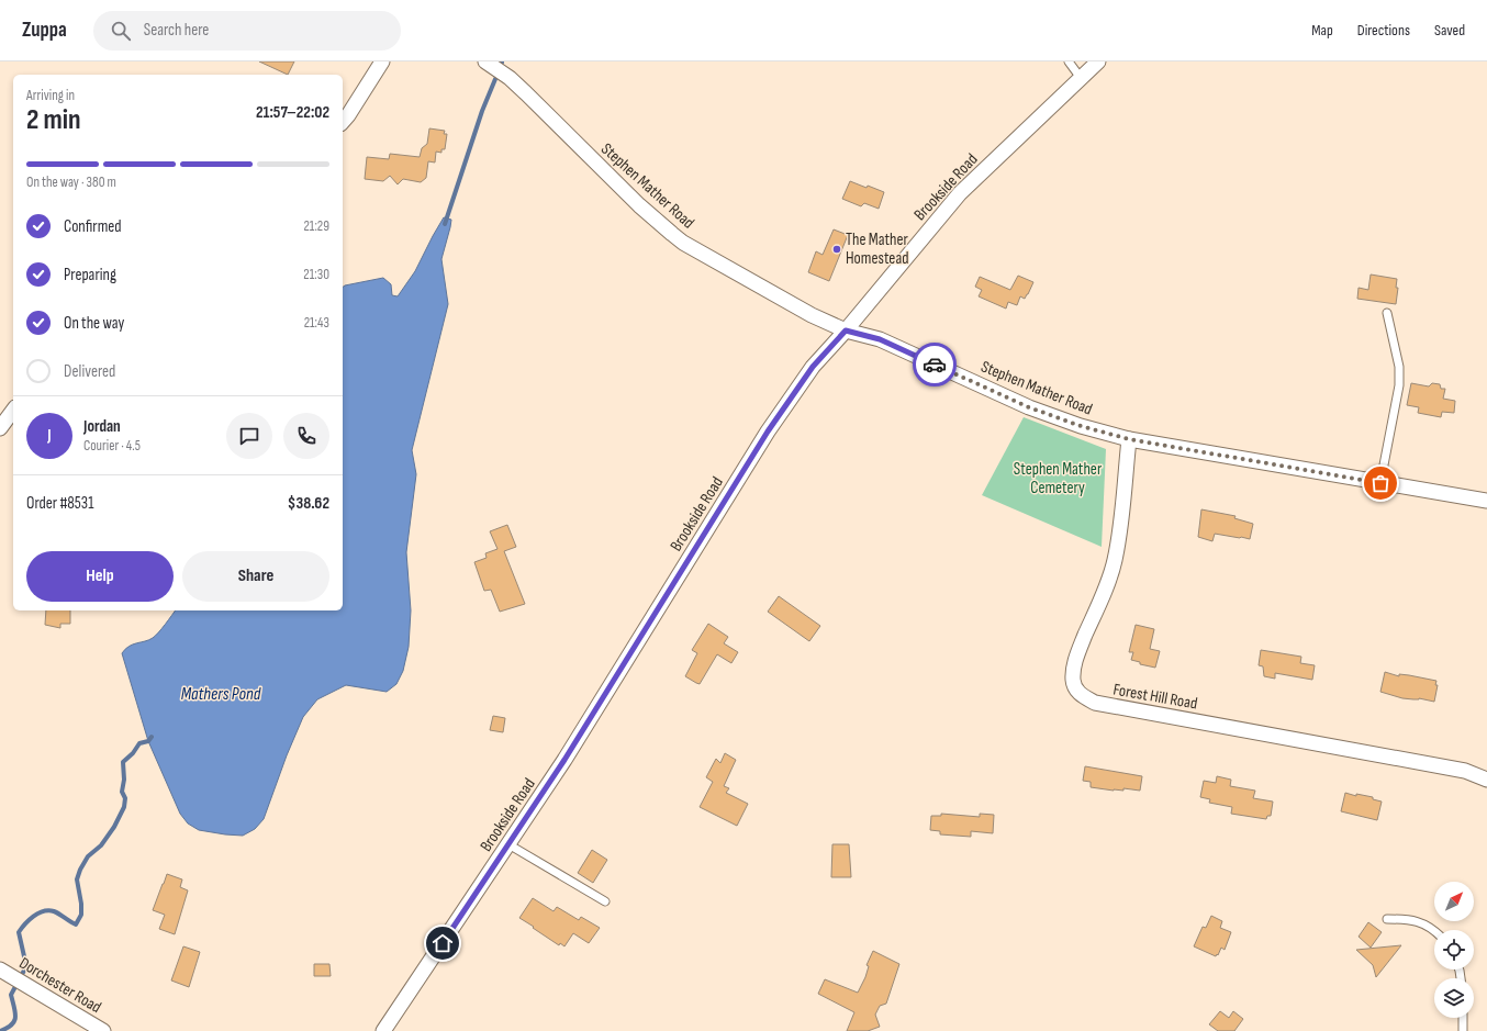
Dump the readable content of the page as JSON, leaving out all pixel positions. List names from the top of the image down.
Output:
{
  "streets": {
    "street": [
      "Stephen Mather Road",
      "Brookside Road",
      "Forest Hill Road",
      "Dorchester Road"
    ]
  },
  "crossings": [
    ["Stephen Mather Road", "Brookside Road"],
    ["Stephen Mather Road", "Forest Hill Road"]
  ],
  "water": ["Mathers Pond"],
  "parks": ["Stephen Mather Cemetery"],
  "places": ["The Mather Homestead"],
  "north": "top right",
  "page": {
    "header": "Zuppa",
    "search": "Search here",
    "nav": ["Map", "Directions", "Saved"],
    "heading": ["2 min", "Arriving in", "21:57–22:02"],
    "panel": [
      "Jordan",
      "Courier · 4.5",
      "Order #8531",
      "$38.62"
    ],
    "bar": "On the way · 380 m",
    "list": [
      ["Confirmed", "21:29"],
      ["Preparing", "21:30"],
      ["On the way", "21:43"],
      "Delivered"
    ],
    "round": "J",
    "buttons": ["Help", "Share"]
  }
}
